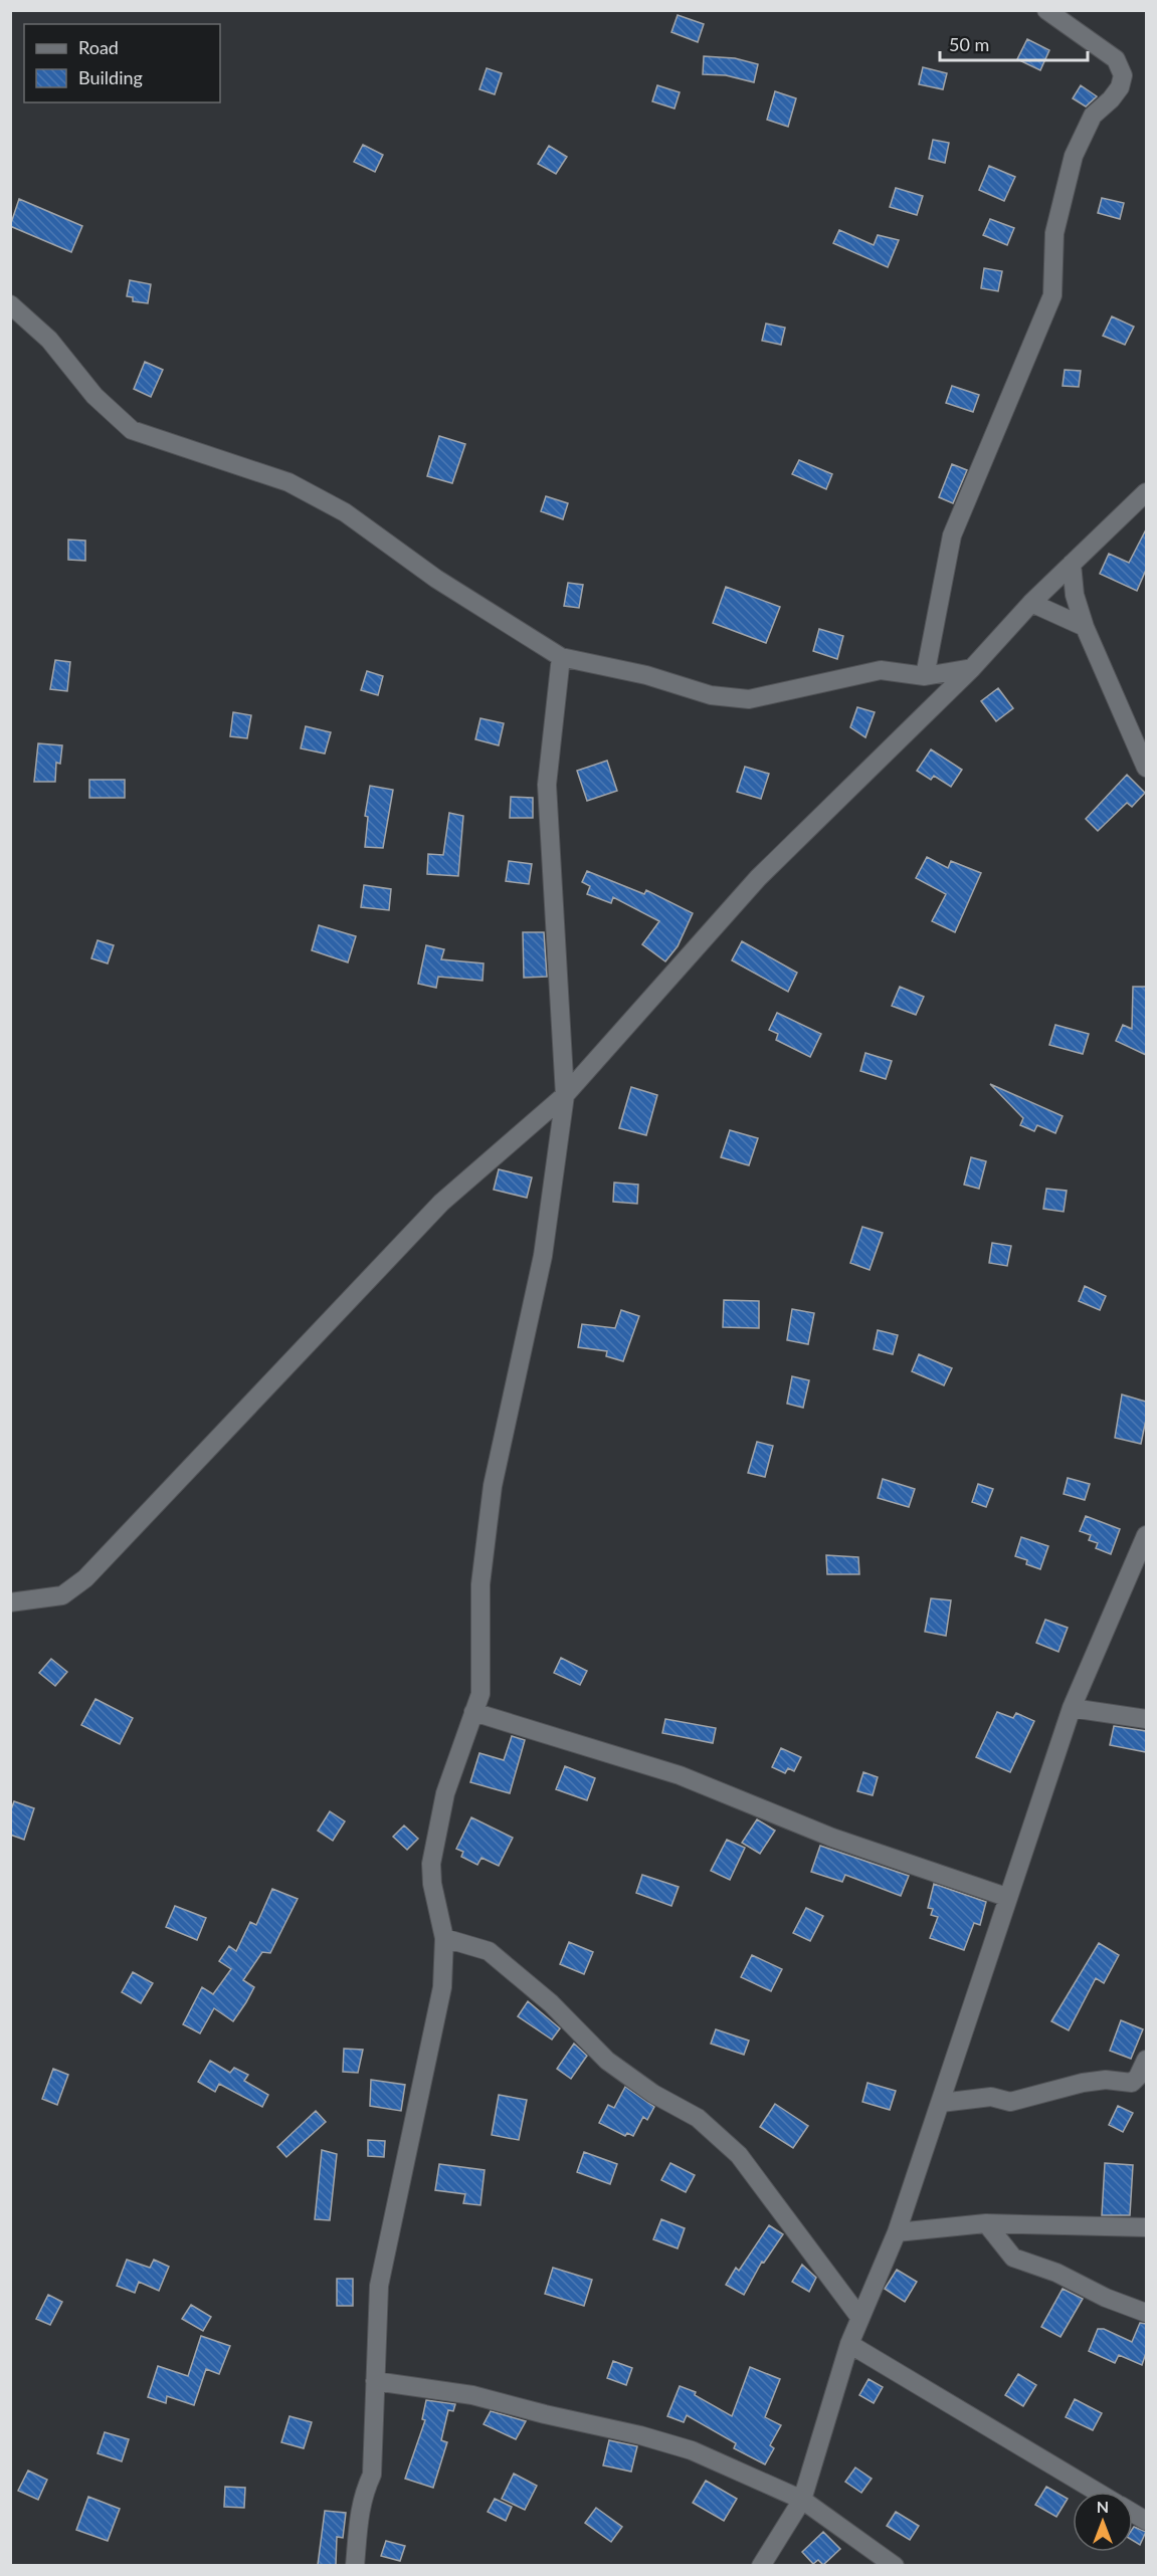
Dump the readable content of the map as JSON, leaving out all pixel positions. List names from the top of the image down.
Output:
{
  "legend": ["Road", "Building"],
  "scale_bar": "50 m",
  "north": "top"
}
